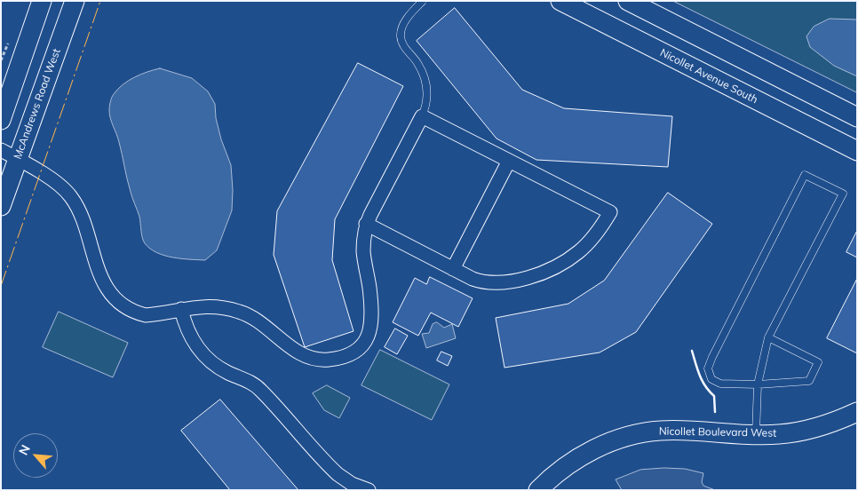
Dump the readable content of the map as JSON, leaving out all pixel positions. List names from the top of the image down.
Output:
{
  "streets": {
    "main road": ["Nicollet Avenue South", "McAndrews Road West", "Nicollet Boulevard West"]
  },
  "north": "top left"
}
